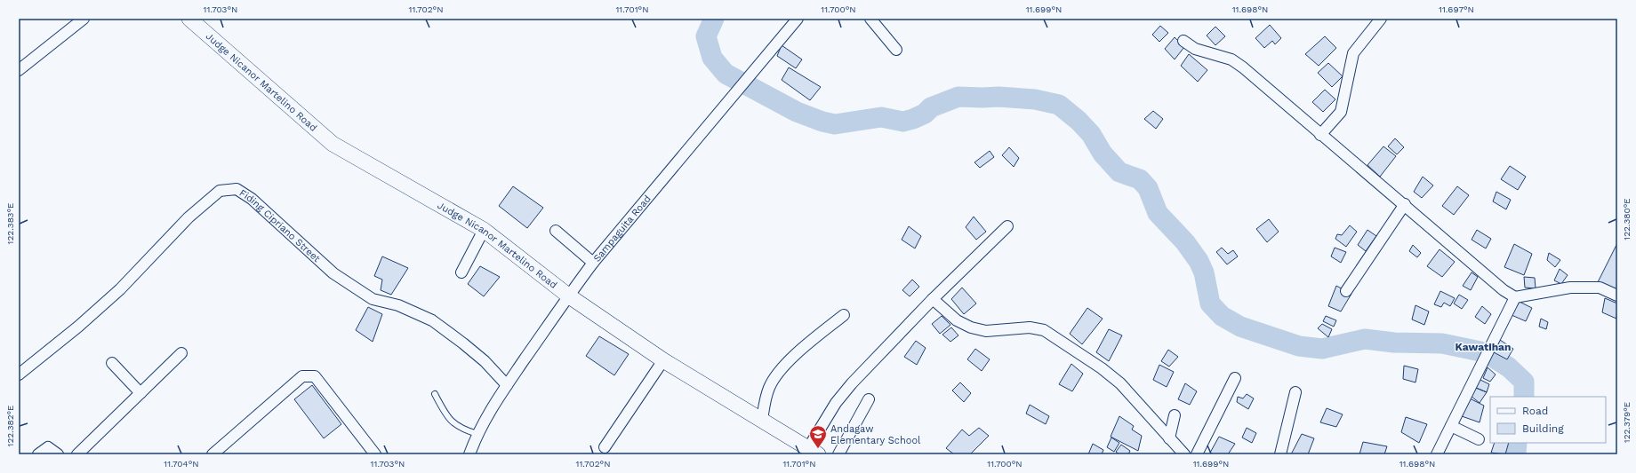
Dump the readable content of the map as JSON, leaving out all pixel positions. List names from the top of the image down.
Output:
{
  "streets": {
    "street": ["Judge Nicanor Martelino Road", "Fiding Cipriano Street", "Sampaguita Road"]
  },
  "crossings": [
    ["Judge Nicanor Martelino Road", "Sampaguita Road"],
    ["Fiding Cipriano Street", "Sampaguita Road"]
  ],
  "districts": ["Kawatihan"],
  "places": {
    "school or university": ["Andagaw Elementary School"]
  },
  "legend": ["Road", "Building"],
  "coordinates": [
    "11.703°N",
    "11.702°N",
    "11.701°N",
    "11.700°N",
    "11.699°N",
    "11.698°N",
    "11.697°N",
    "122.380°E",
    "122.383°E",
    "122.379°E",
    "122.382°E",
    "11.704°N"
  ]
}
